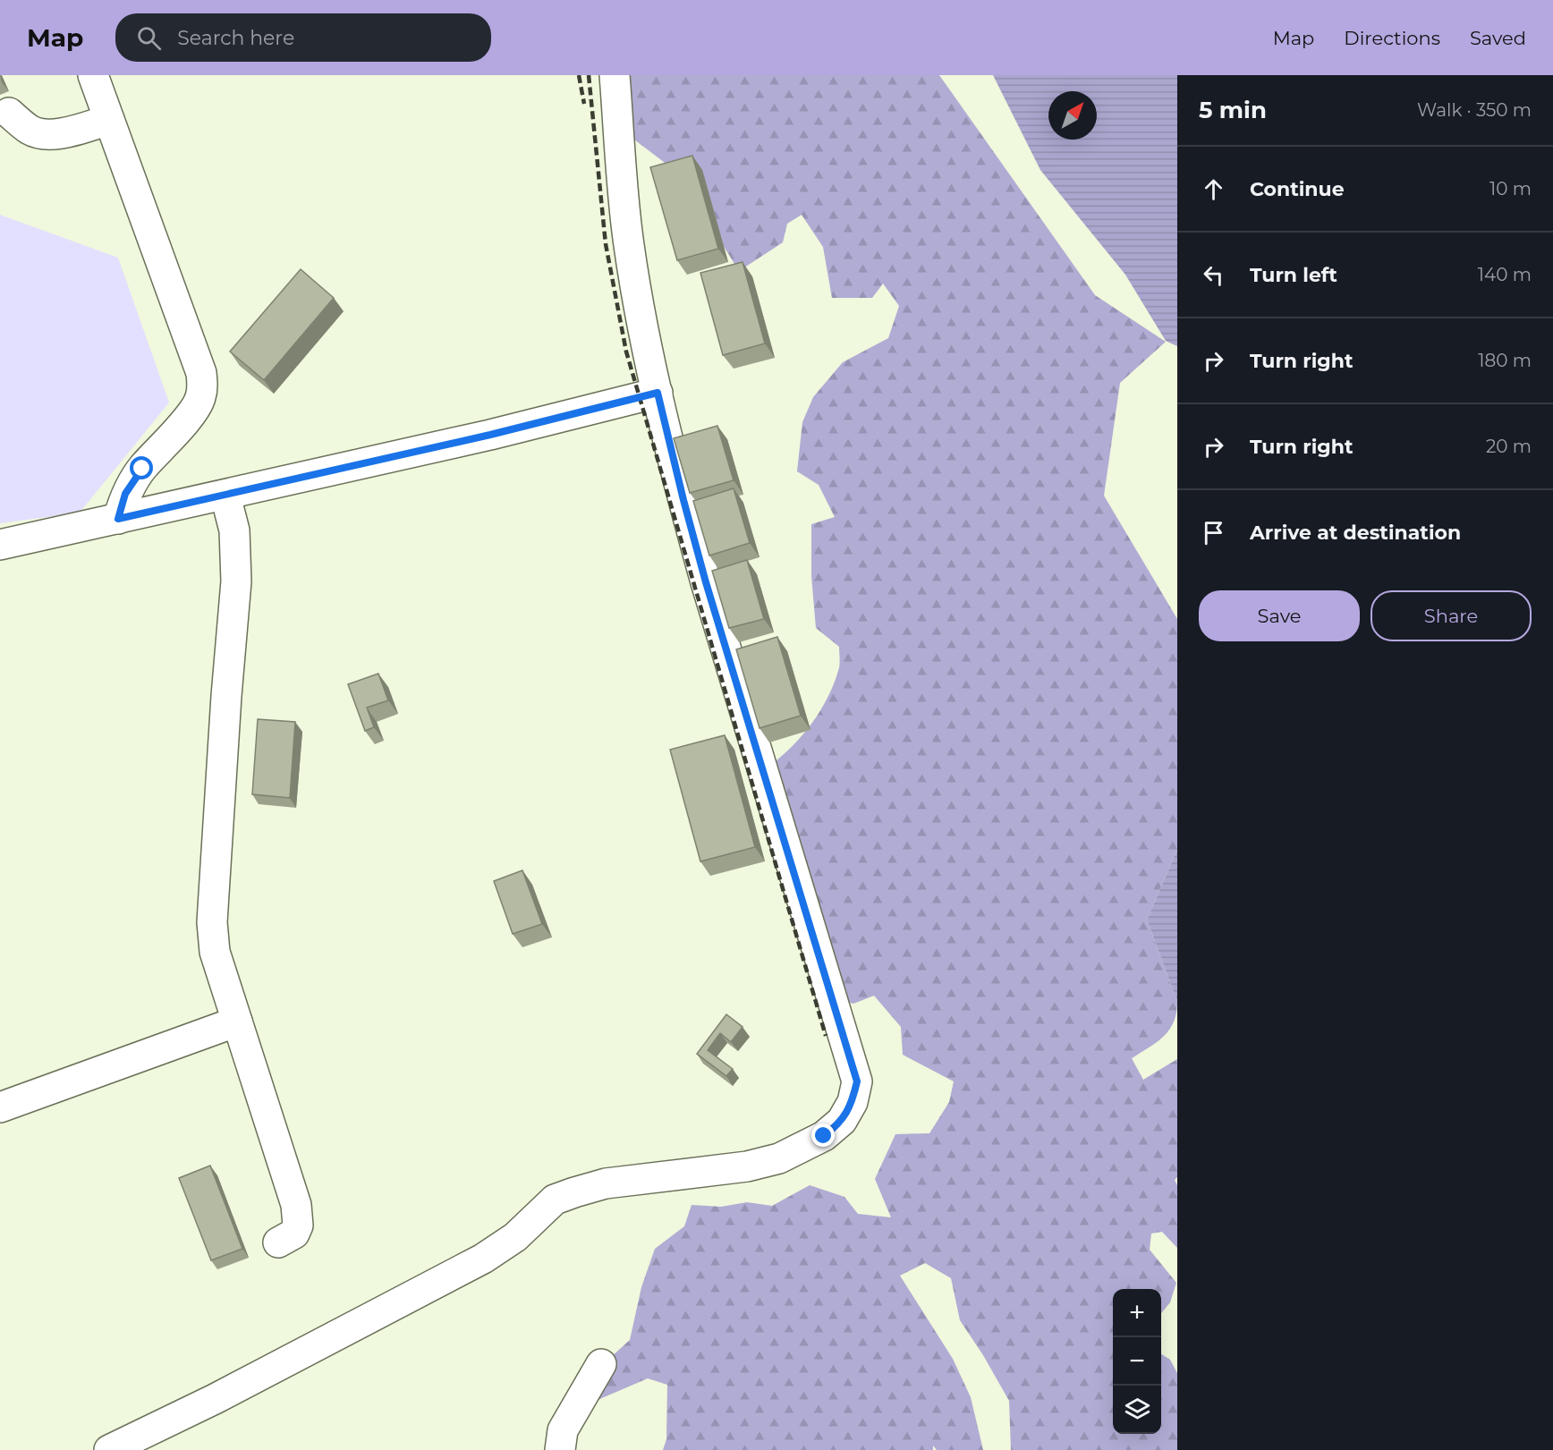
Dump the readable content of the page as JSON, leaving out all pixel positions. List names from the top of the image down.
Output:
{
  "north": "top right",
  "page": {
    "header": "Map",
    "search": "Search here",
    "nav": ["Map", "Directions", "Saved"],
    "heading": ["5 min", "Walk · 350 m"],
    "list": [
      ["Continue", "10 m"],
      ["Turn left", "140 m"],
      ["Turn right", "180 m"],
      ["Turn right", "20 m"],
      "Arrive at destination"
    ],
    "buttons": ["Save", "Share"],
    "map_buttons": ["+", "−"]
  }
}
